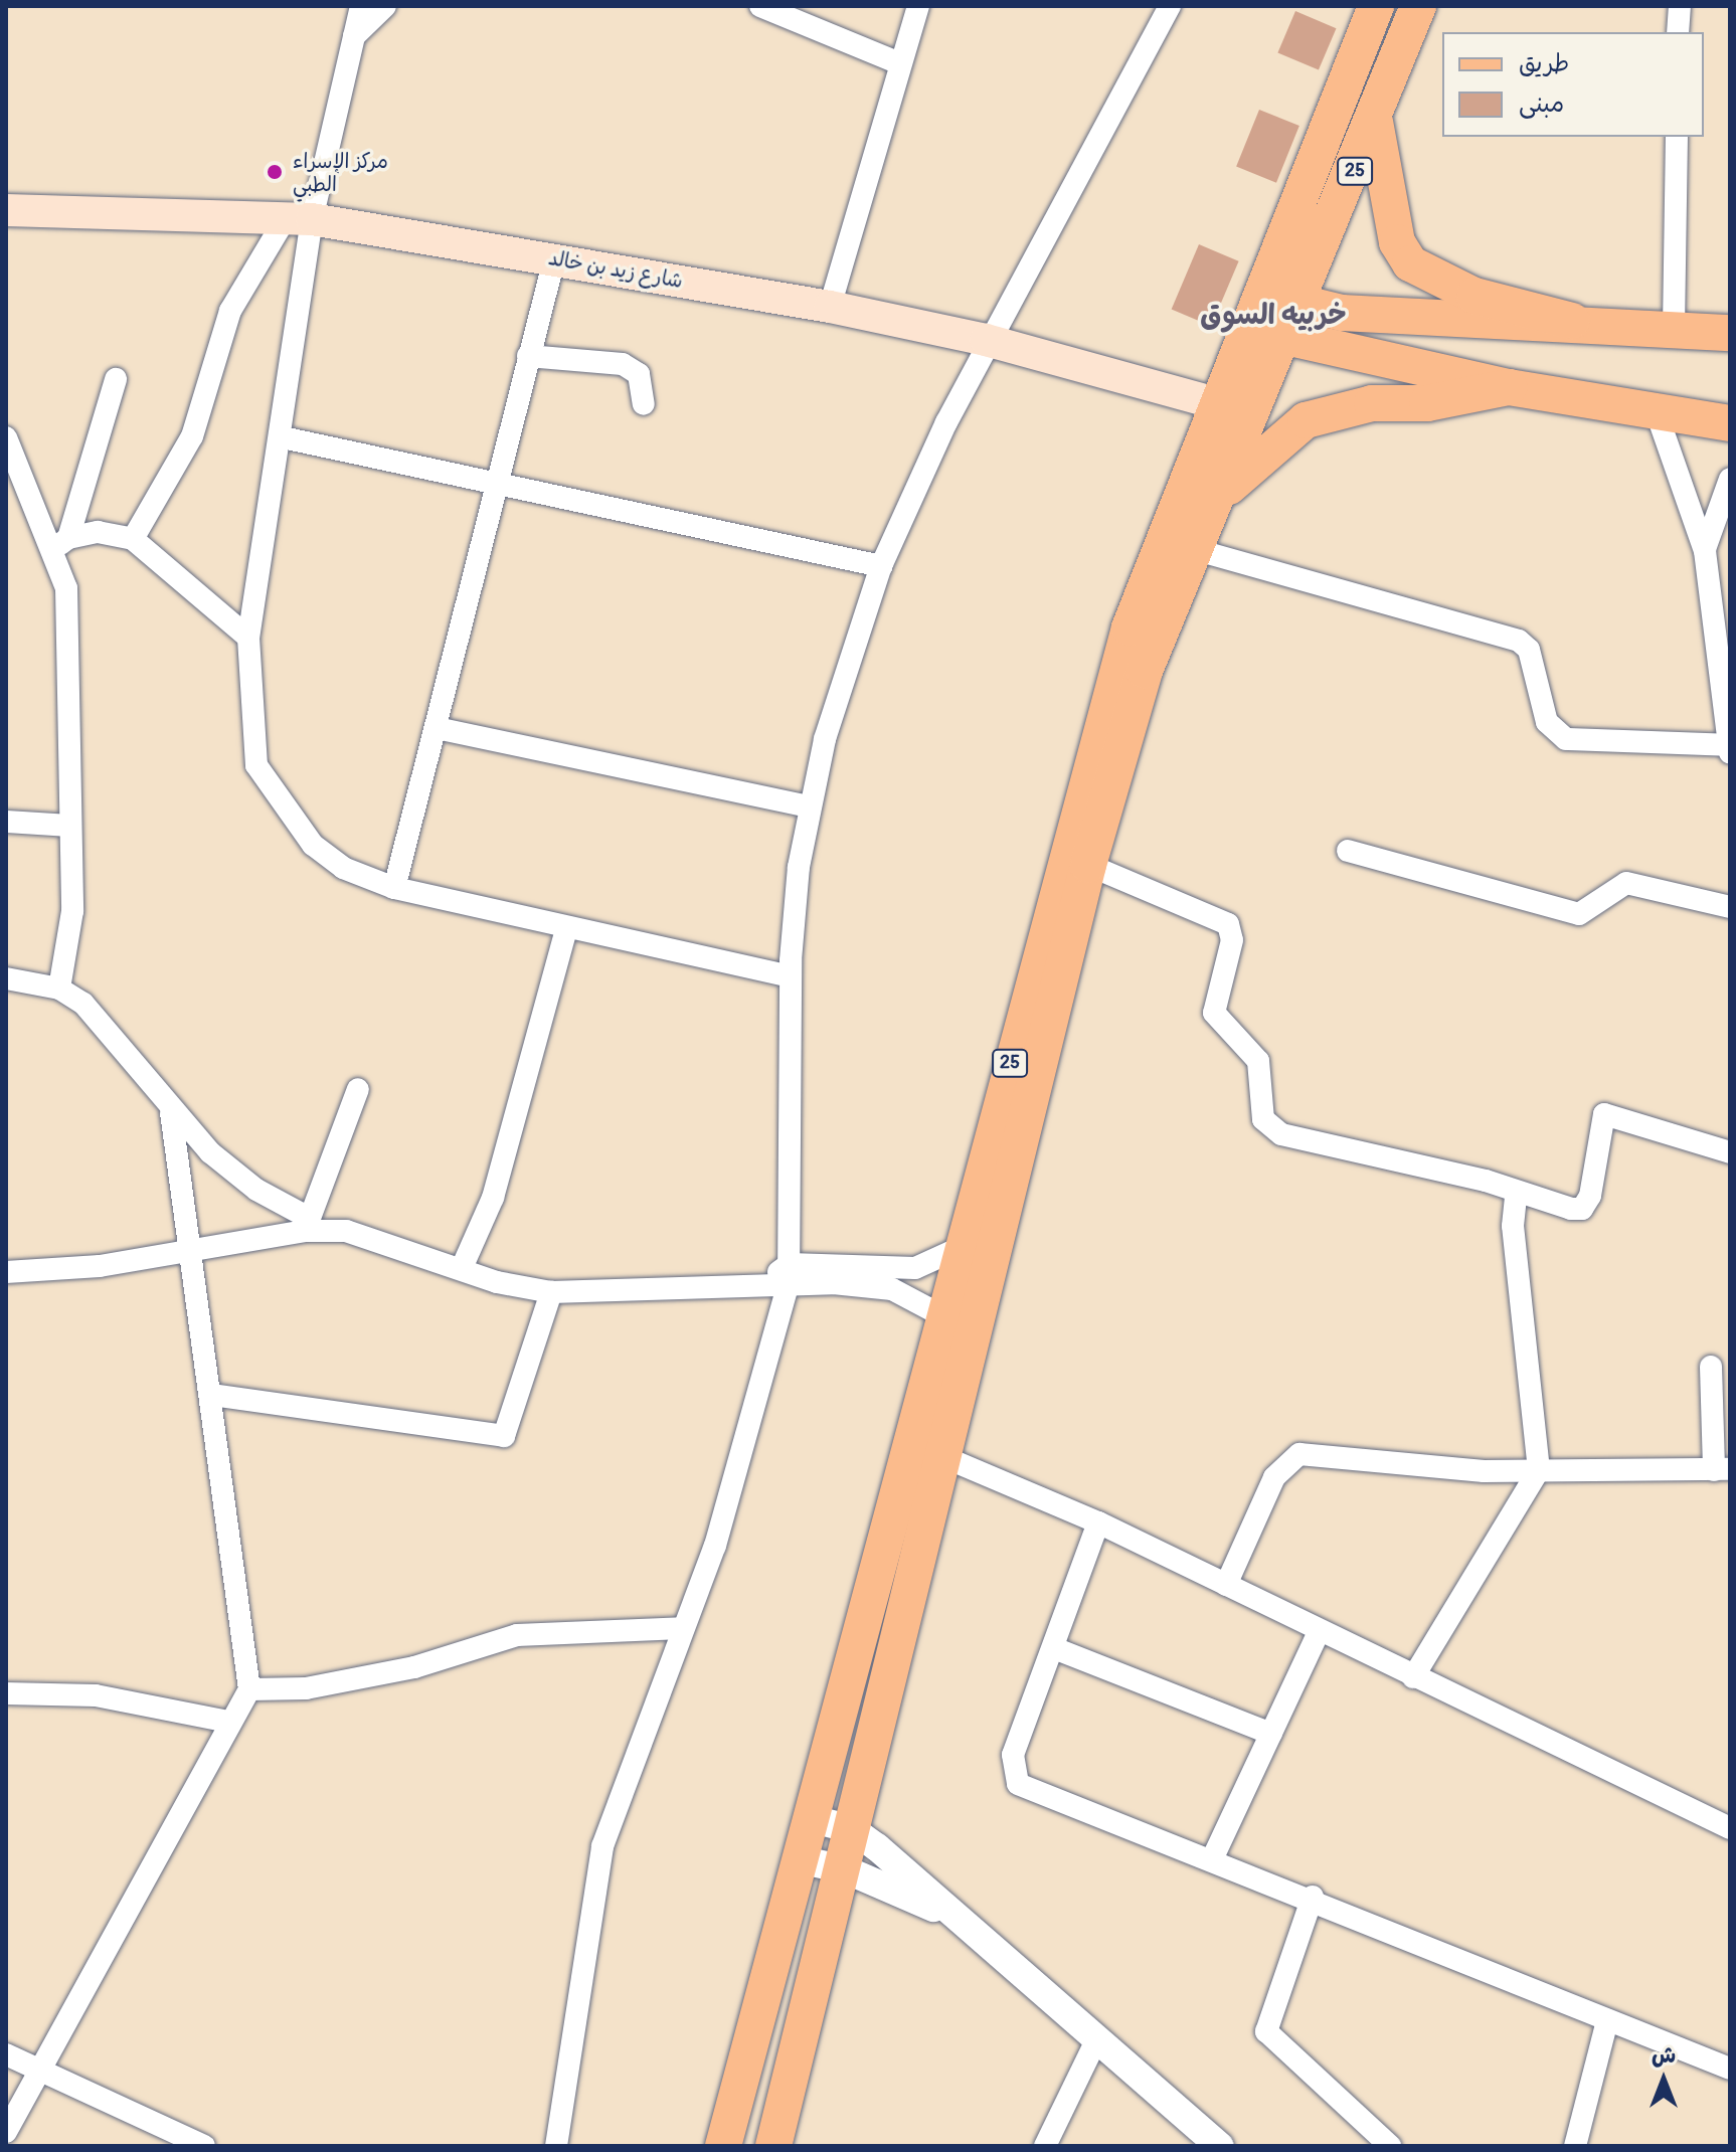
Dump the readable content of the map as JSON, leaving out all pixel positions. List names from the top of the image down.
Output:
{
  "streets": {
    "main road": ["25", "شارع زيد بن خالد"]
  },
  "crossings": [
    ["25", "شارع زيد بن خالد"]
  ],
  "districts": ["خربیه السوق"],
  "places": ["مركز الإسراء الطبي"],
  "legend": ["طريق", "مبنى"],
  "north": "top"
}
